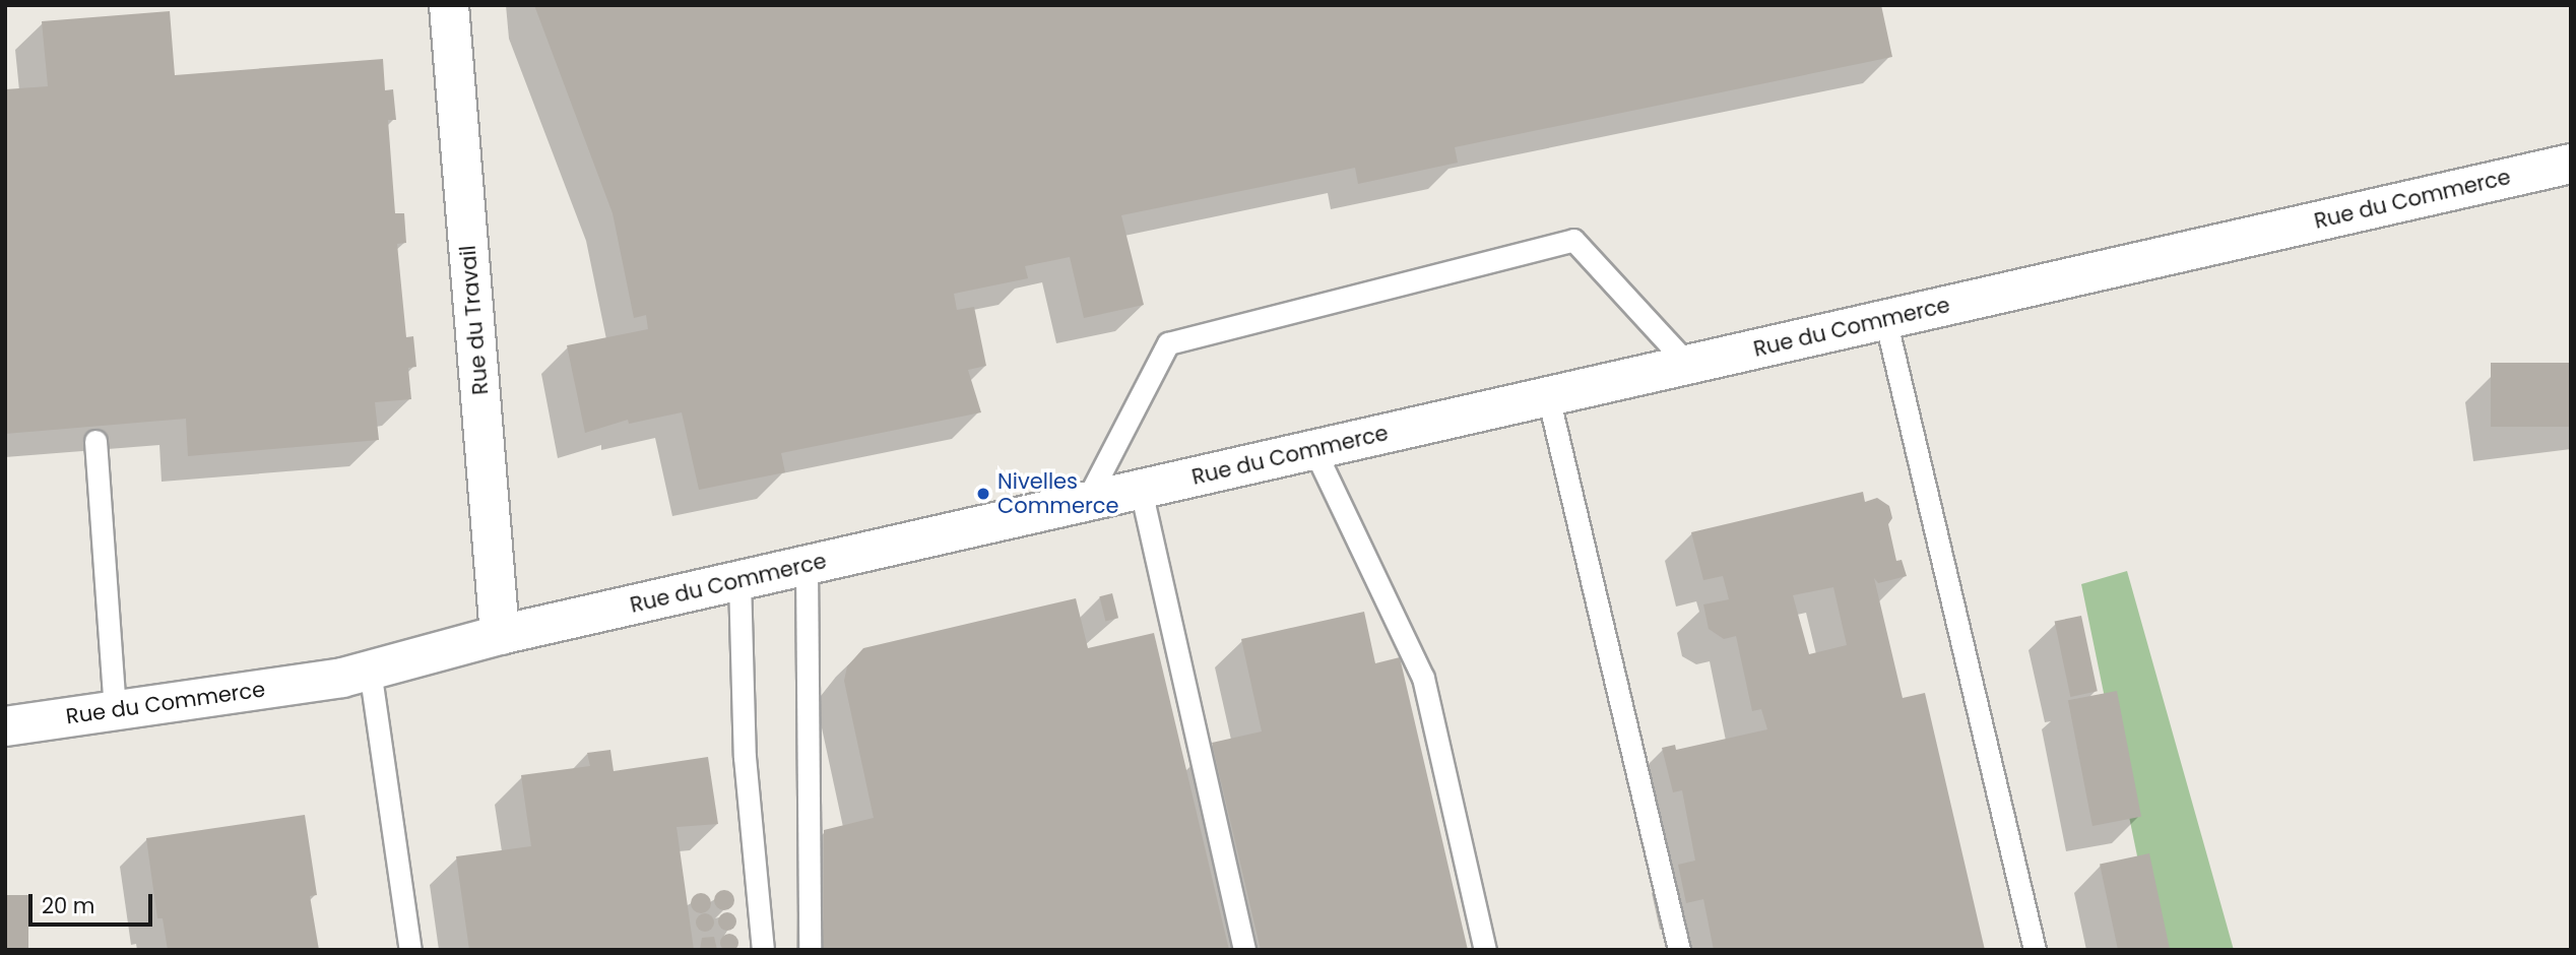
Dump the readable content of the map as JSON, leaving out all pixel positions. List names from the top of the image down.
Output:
{
  "streets": {
    "street": ["Rue du Commerce", "Rue du Travail"]
  },
  "crossings": [
    ["Rue du Commerce", "Rue du Travail"]
  ],
  "places": ["Nivelles Commerce"],
  "scale_bar": "20 m"
}
